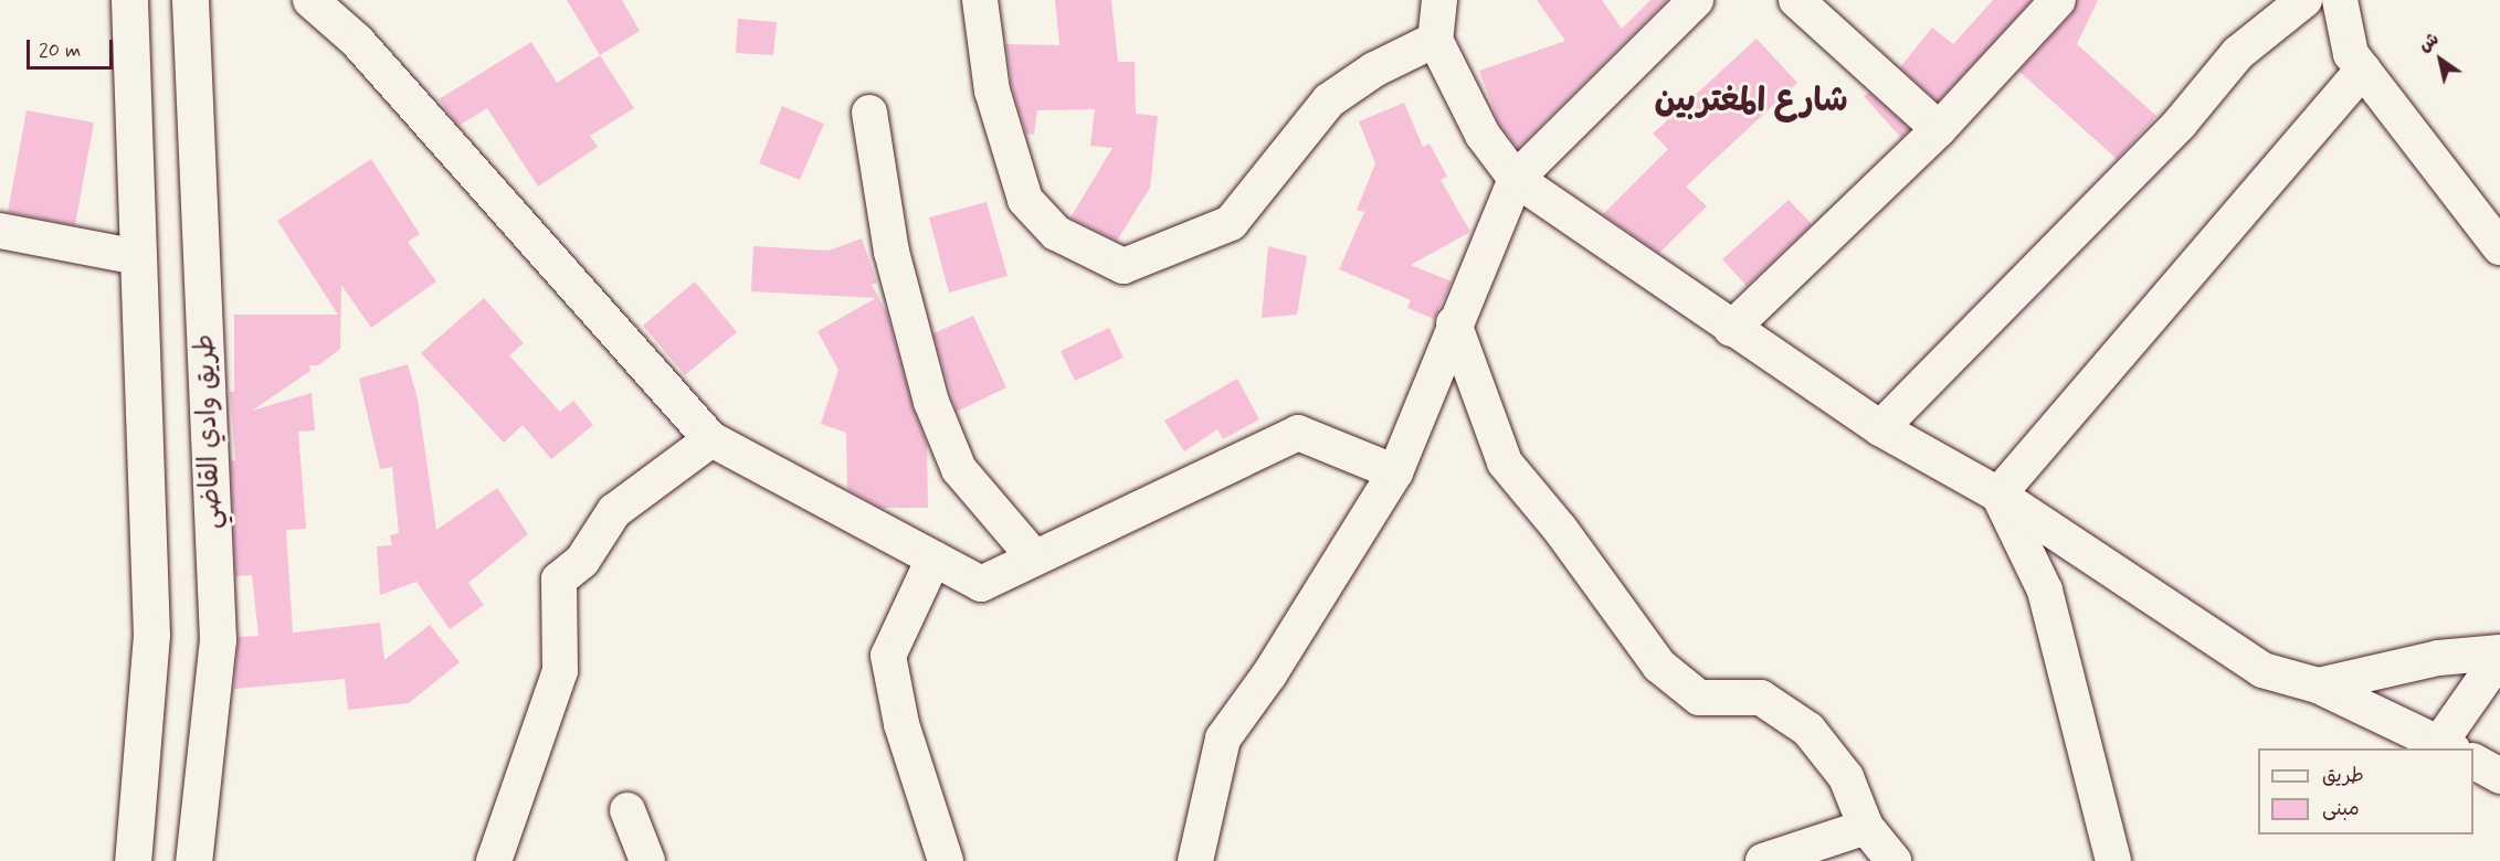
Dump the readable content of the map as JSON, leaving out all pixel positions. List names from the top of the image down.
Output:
{
  "streets": {
    "main road": ["طريق وادي القاضي"]
  },
  "districts": ["شارع المغتربين"],
  "legend": ["طريق", "مبنى"],
  "scale_bar": "20 m",
  "north": "top left"
}
